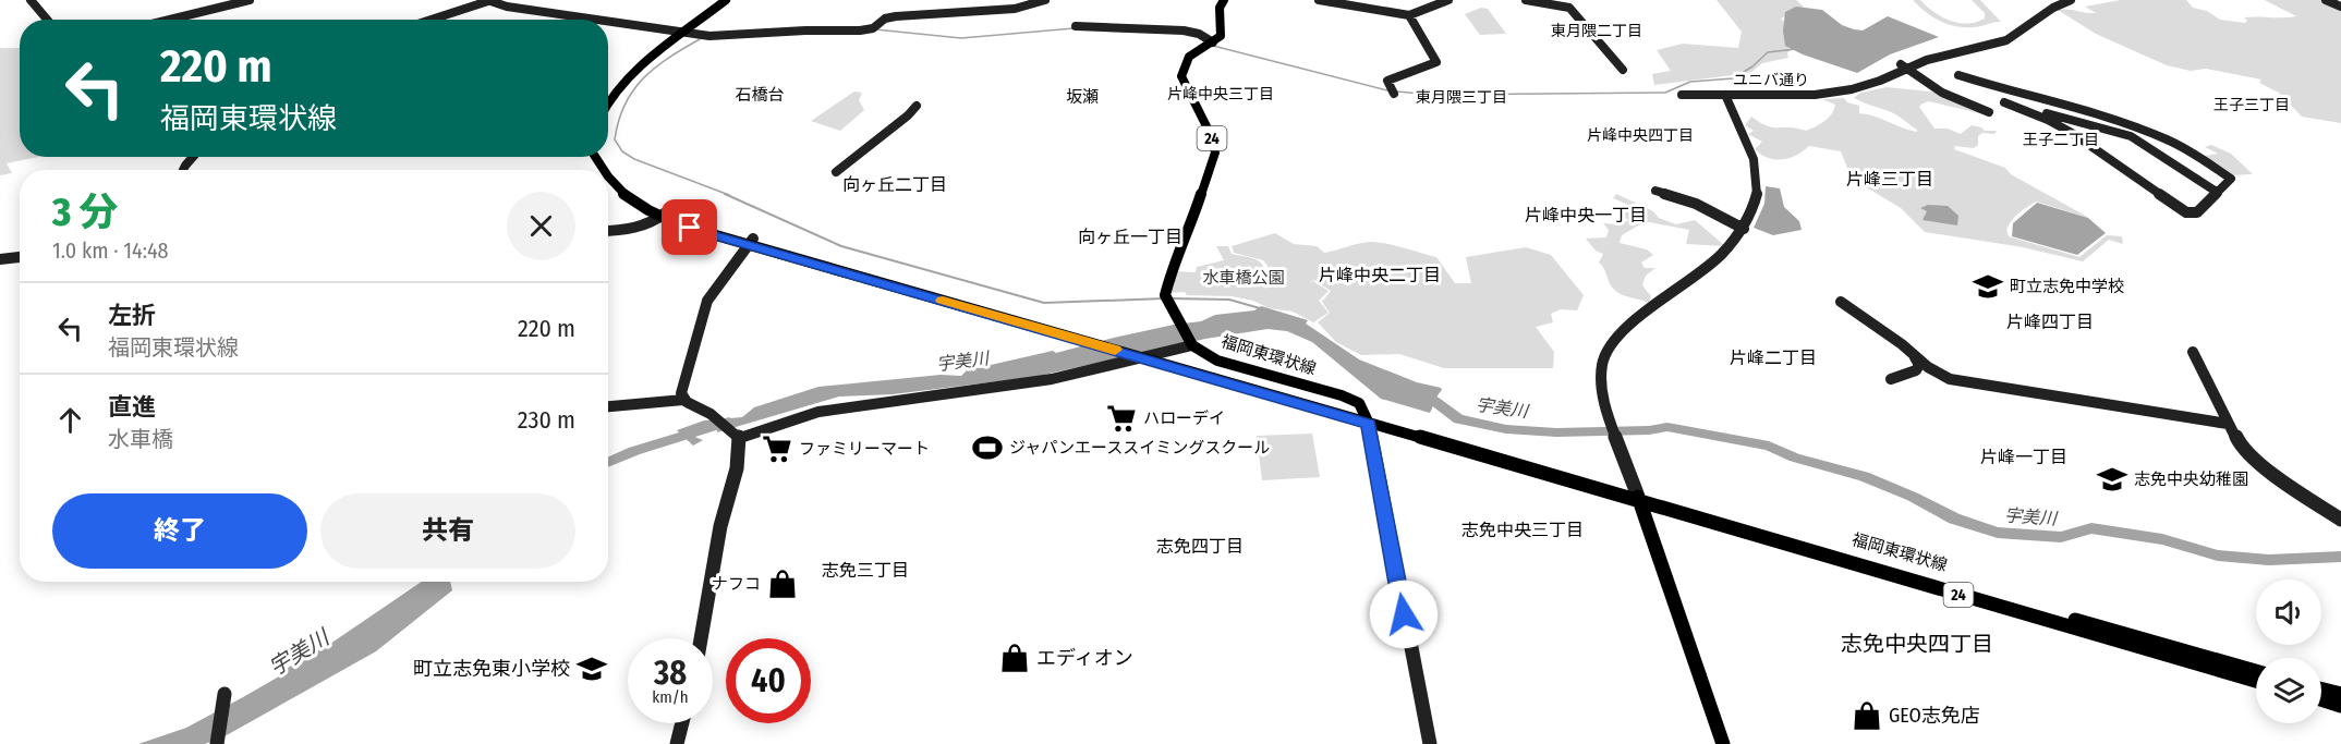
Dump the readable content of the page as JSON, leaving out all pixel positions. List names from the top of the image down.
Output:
{
  "streets": {
    "main road": ["24", "福岡東環状線"],
    "street": ["ユニバ通り"]
  },
  "crossings": [
    ["24", "福岡東環状線"]
  ],
  "districts": [
    "東月隈二丁目",
    "片峰中央三丁目",
    "石橋台",
    "坂瀬",
    "東月隈三丁目",
    "王子三丁目",
    "片峰中央四丁目",
    "王子二丁目",
    "片峰三丁目",
    "向ヶ丘二丁目",
    "片峰中央一丁目",
    "向ヶ丘一丁目",
    "片峰中央二丁目",
    "片峰四丁目",
    "片峰二丁目",
    "片峰一丁目",
    "志免中央三丁目",
    "志免四丁目",
    "志免三丁目",
    "志免中央四丁目"
  ],
  "water": ["宇美川"],
  "parks": ["水車橋公園"],
  "places": {
    "school or university": ["町立志免中学校", "志免中央幼稚園", "町立志免東小学校"],
    "supermarket": ["ハローデイ", "ファミリーマート"],
    "sports": ["ジャパンエーススイミングスクール"],
    "shop": ["ナフコ", "エディオン", "GEO志免店"]
  },
  "page": {
    "turn": ["220 m", "福岡東環状線"],
    "heading": ["3 分", "1.0 km · 14:48"],
    "list": [
      {
        "name": "左折",
        "note": "福岡東環状線",
        "value": "220 m"
      },
      {
        "name": "直進",
        "note": "水車橋",
        "value": "230 m"
      }
    ],
    "buttons": ["終了", "共有"],
    "speed": "38 km/h",
    "limit": "40"
  }
}
